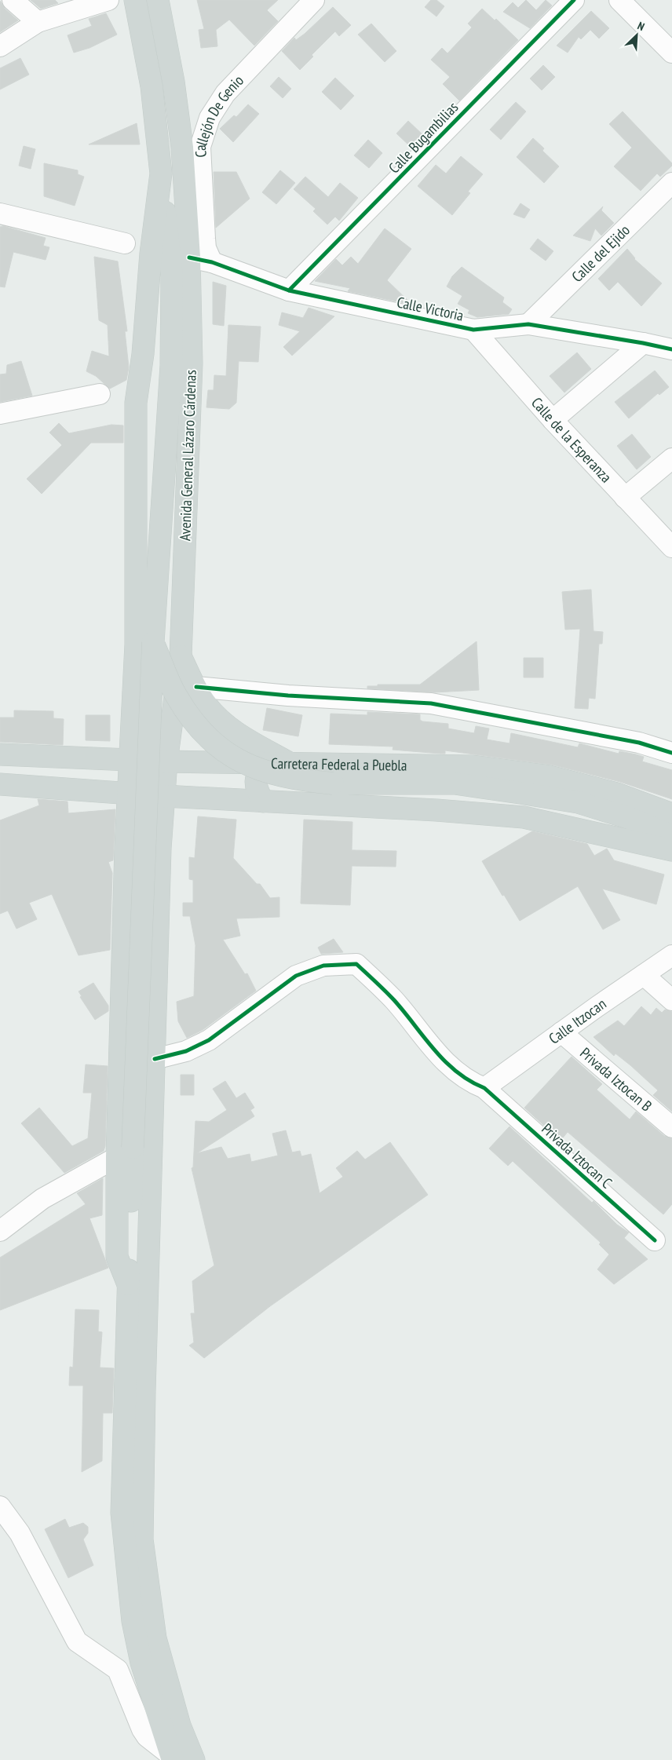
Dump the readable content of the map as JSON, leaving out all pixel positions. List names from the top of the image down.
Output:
{
  "streets": {
    "main road": ["Avenida General Lázaro Cárdenas", "Carretera Federal a Puebla"],
    "street": [
      "Callejón De Genio",
      "Calle Bugambilias",
      "Calle del Ejido",
      "Calle Victoria",
      "Calle de la Esperanza",
      "Calle Itzocan",
      "Privada Iztocan B",
      "Privada Iztocan C"
    ]
  },
  "crossings": [
    ["Callejón De Genio", "Calle Victoria"],
    ["Calle Bugambilias", "Calle Victoria"],
    ["Calle del Ejido", "Calle Victoria"],
    ["Calle Victoria", "Calle de la Esperanza"],
    ["Calle Victoria", "Avenida General Lázaro Cárdenas"],
    ["Avenida General Lázaro Cárdenas", "Carretera Federal a Puebla"],
    ["Avenida General Lázaro Cárdenas", "Privada Iztocan C"],
    ["Calle Itzocan", "Privada Iztocan B"],
    ["Calle Itzocan", "Privada Iztocan C"]
  ],
  "north": "top right"
}
